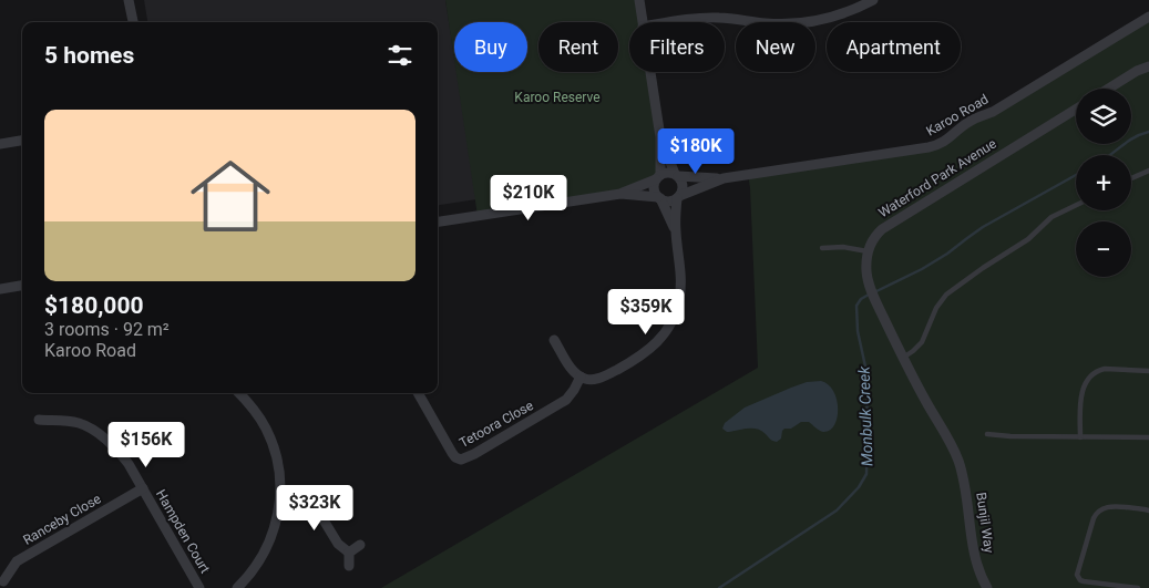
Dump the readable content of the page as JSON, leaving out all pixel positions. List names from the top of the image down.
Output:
{
  "streets": {
    "street": [
      "Karoo Road",
      "Waterford Park Avenue",
      "Tetoora Close",
      "Ranceby Close",
      "Bunjil Way",
      "Hampden Court"
    ]
  },
  "crossings": [
    ["Ranceby Close", "Hampden Court"]
  ],
  "water": ["Monbulk Creek"],
  "parks": ["Karoo Reserve"],
  "page": {
    "chip": [
      "Buy",
      "Rent",
      "Filters",
      "New",
      "Apartment"
    ],
    "heading": "5 homes",
    "map_buttons": ["+", "−"],
    "list": [
      {
        "name": "$180,000",
        "note": "3 rooms · 92 m² · Karoo Road"
      }
    ],
    "price": [
      "$180K",
      "$210K",
      "$359K",
      "$156K",
      "$323K"
    ]
  }
}
